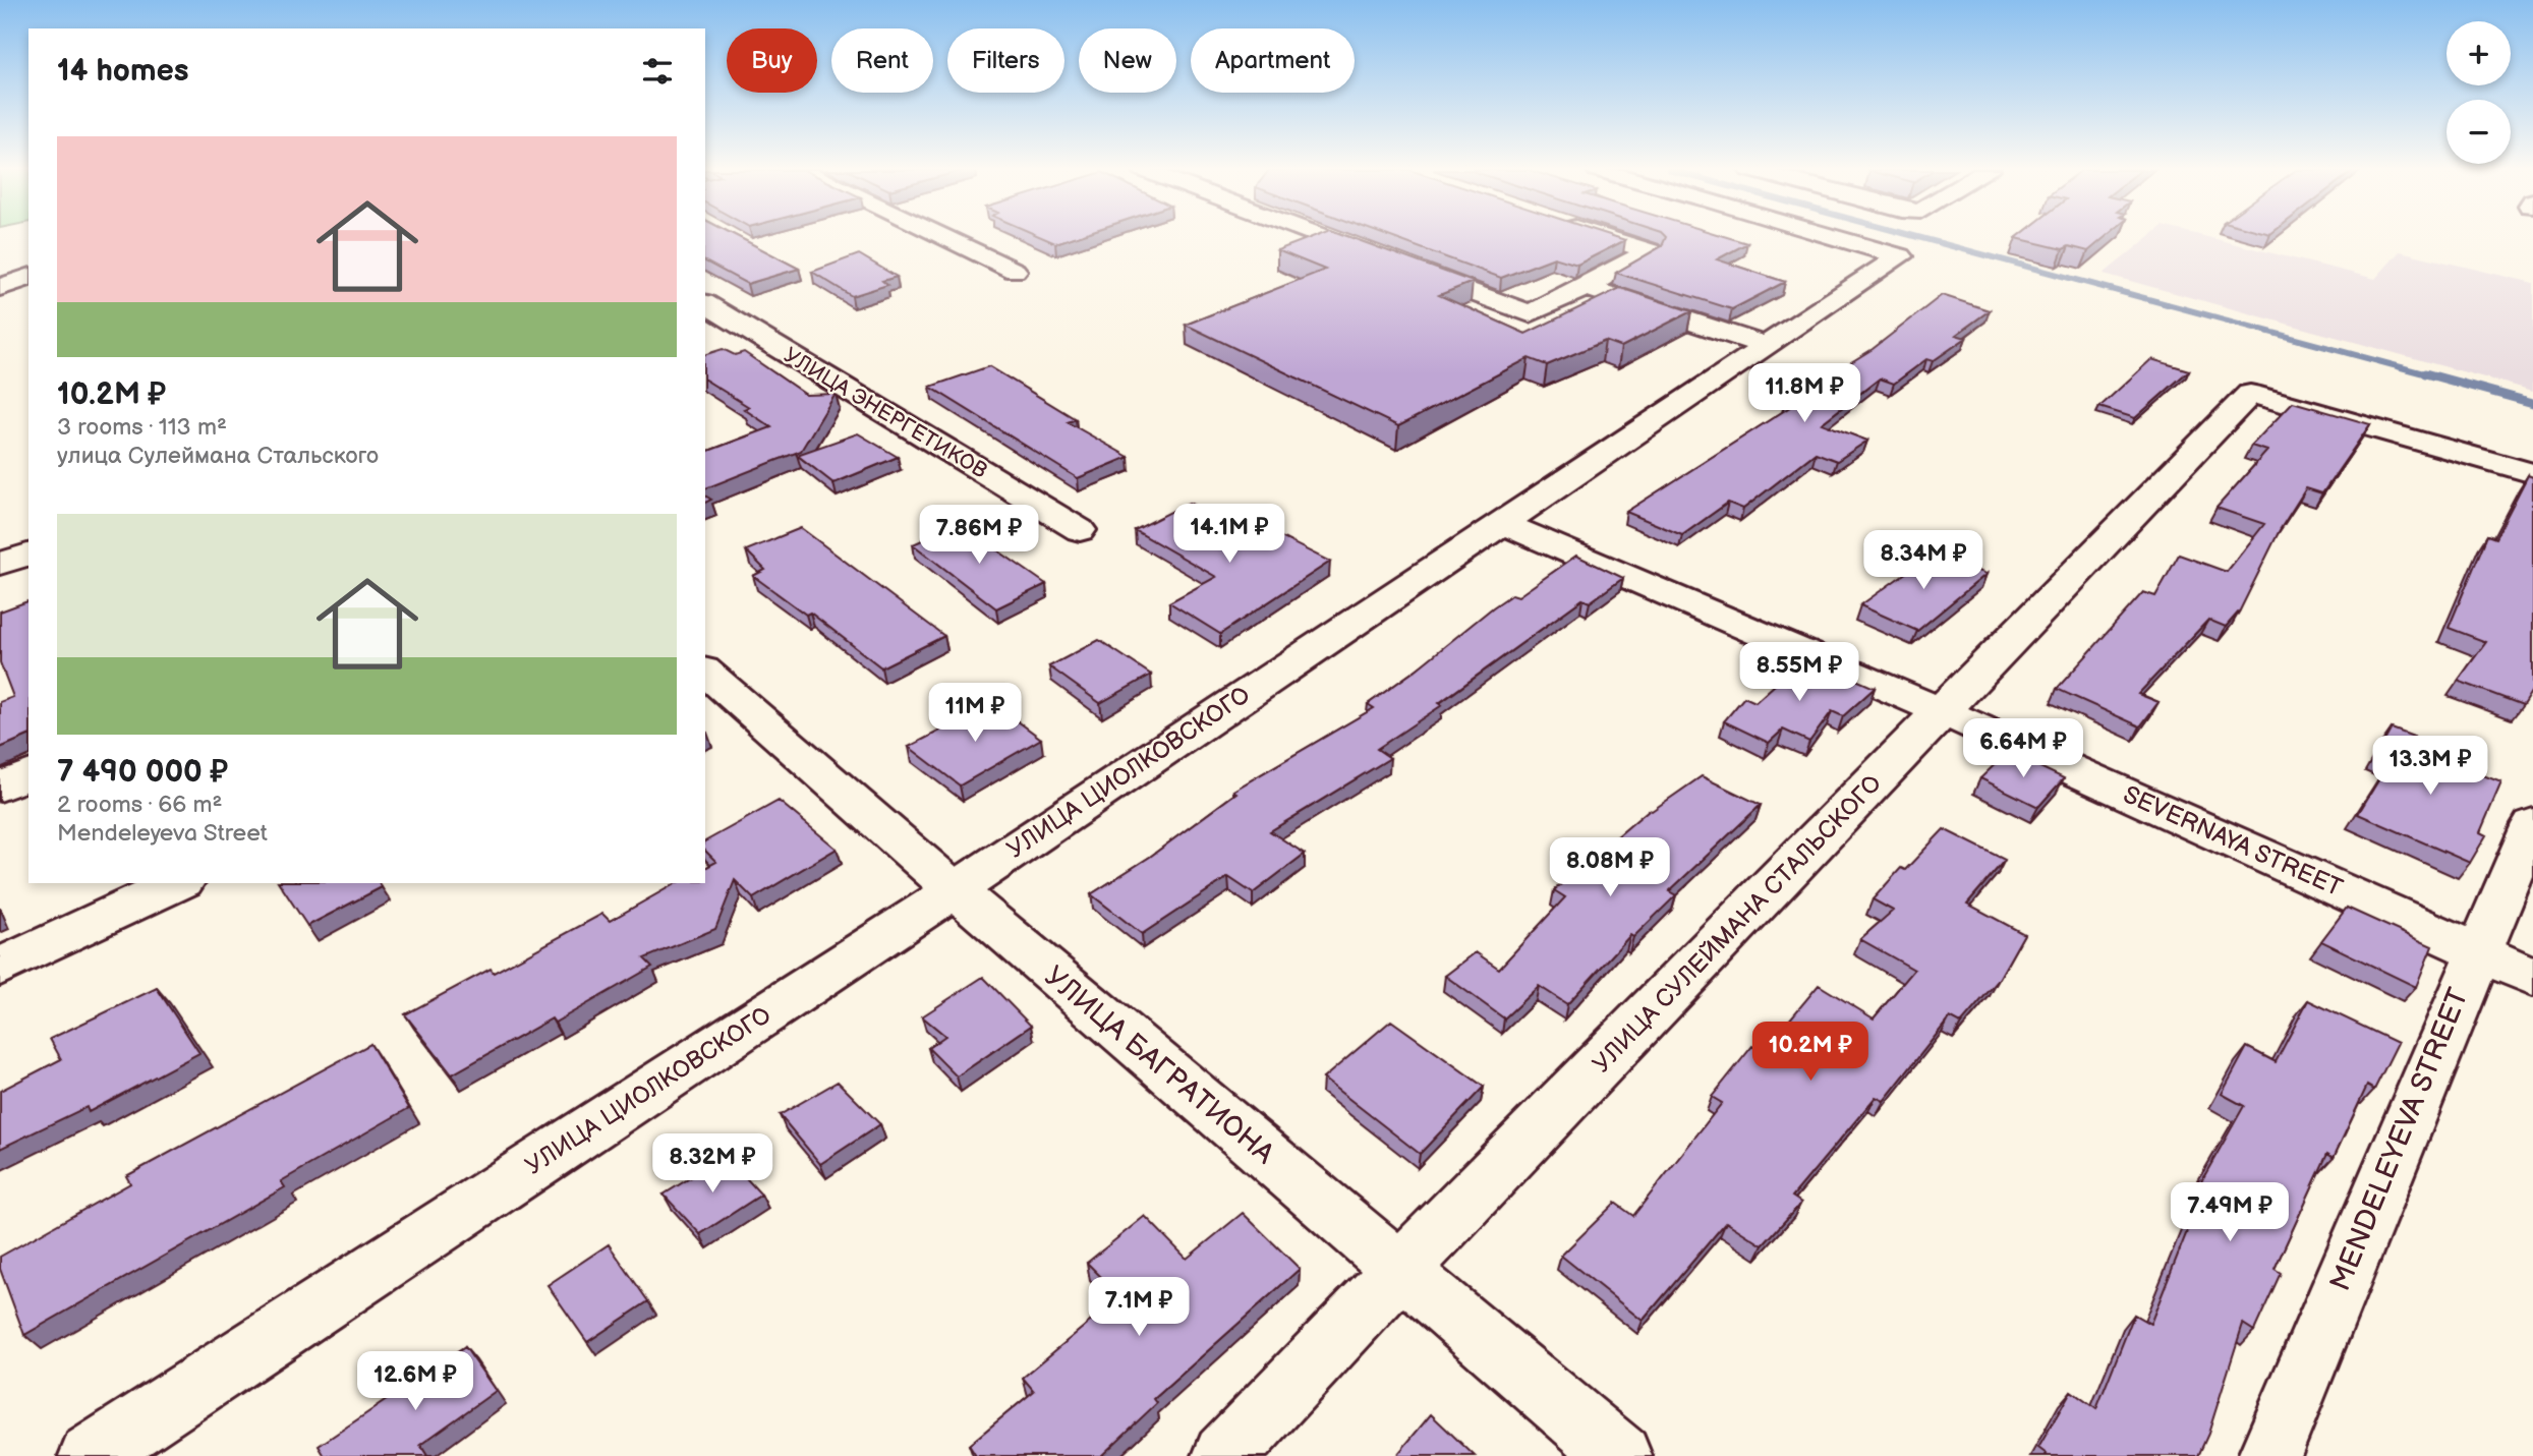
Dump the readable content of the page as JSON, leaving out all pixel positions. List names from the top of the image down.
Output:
{
  "streets": {
    "street": [
      "УЛИЦА ЭНЕРГЕТИКОВ",
      "УЛИЦА ЦИОЛКОВСКОГО",
      "SEVERNAYA STREET",
      "УЛИЦА СУЛЕЙМАНА СТАЛЬСКОГО",
      "УЛИЦА БАГРАТИОНА",
      "MENDELEYEVA STREET"
    ]
  },
  "crossings": [
    ["УЛИЦА ЦИОЛКОВСКОГО", "SEVERNAYA STREET"],
    ["УЛИЦА ЦИОЛКОВСКОГО", "УЛИЦА БАГРАТИОНА"],
    ["SEVERNAYA STREET", "УЛИЦА СУЛЕЙМАНА СТАЛЬСКОГО"],
    ["SEVERNAYA STREET", "MENDELEYEVA STREET"],
    ["УЛИЦА СУЛЕЙМАНА СТАЛЬСКОГО", "УЛИЦА БАГРАТИОНА"]
  ],
  "page": {
    "map_buttons": ["+", "−"],
    "chip": [
      "Buy",
      "Rent",
      "Filters",
      "New",
      "Apartment"
    ],
    "heading": "14 homes",
    "list": [
      {
        "name": "10.2M ₽",
        "note": "3 rooms · 113 m² · улица Сулеймана Стальского"
      },
      {
        "name": "7 490 000 ₽",
        "note": "2 rooms · 66 m² · Mendeleyeva Street"
      }
    ],
    "price": [
      "11.8M ₽",
      "14.1M ₽",
      "7.86M ₽",
      "8.34M ₽",
      "8.55M ₽",
      "11M ₽",
      "6.64M ₽",
      "13.3M ₽",
      "8.08M ₽",
      "10.2M ₽",
      "8.32M ₽",
      "7.49M ₽",
      "7.1M ₽",
      "12.6M ₽"
    ]
  }
}
